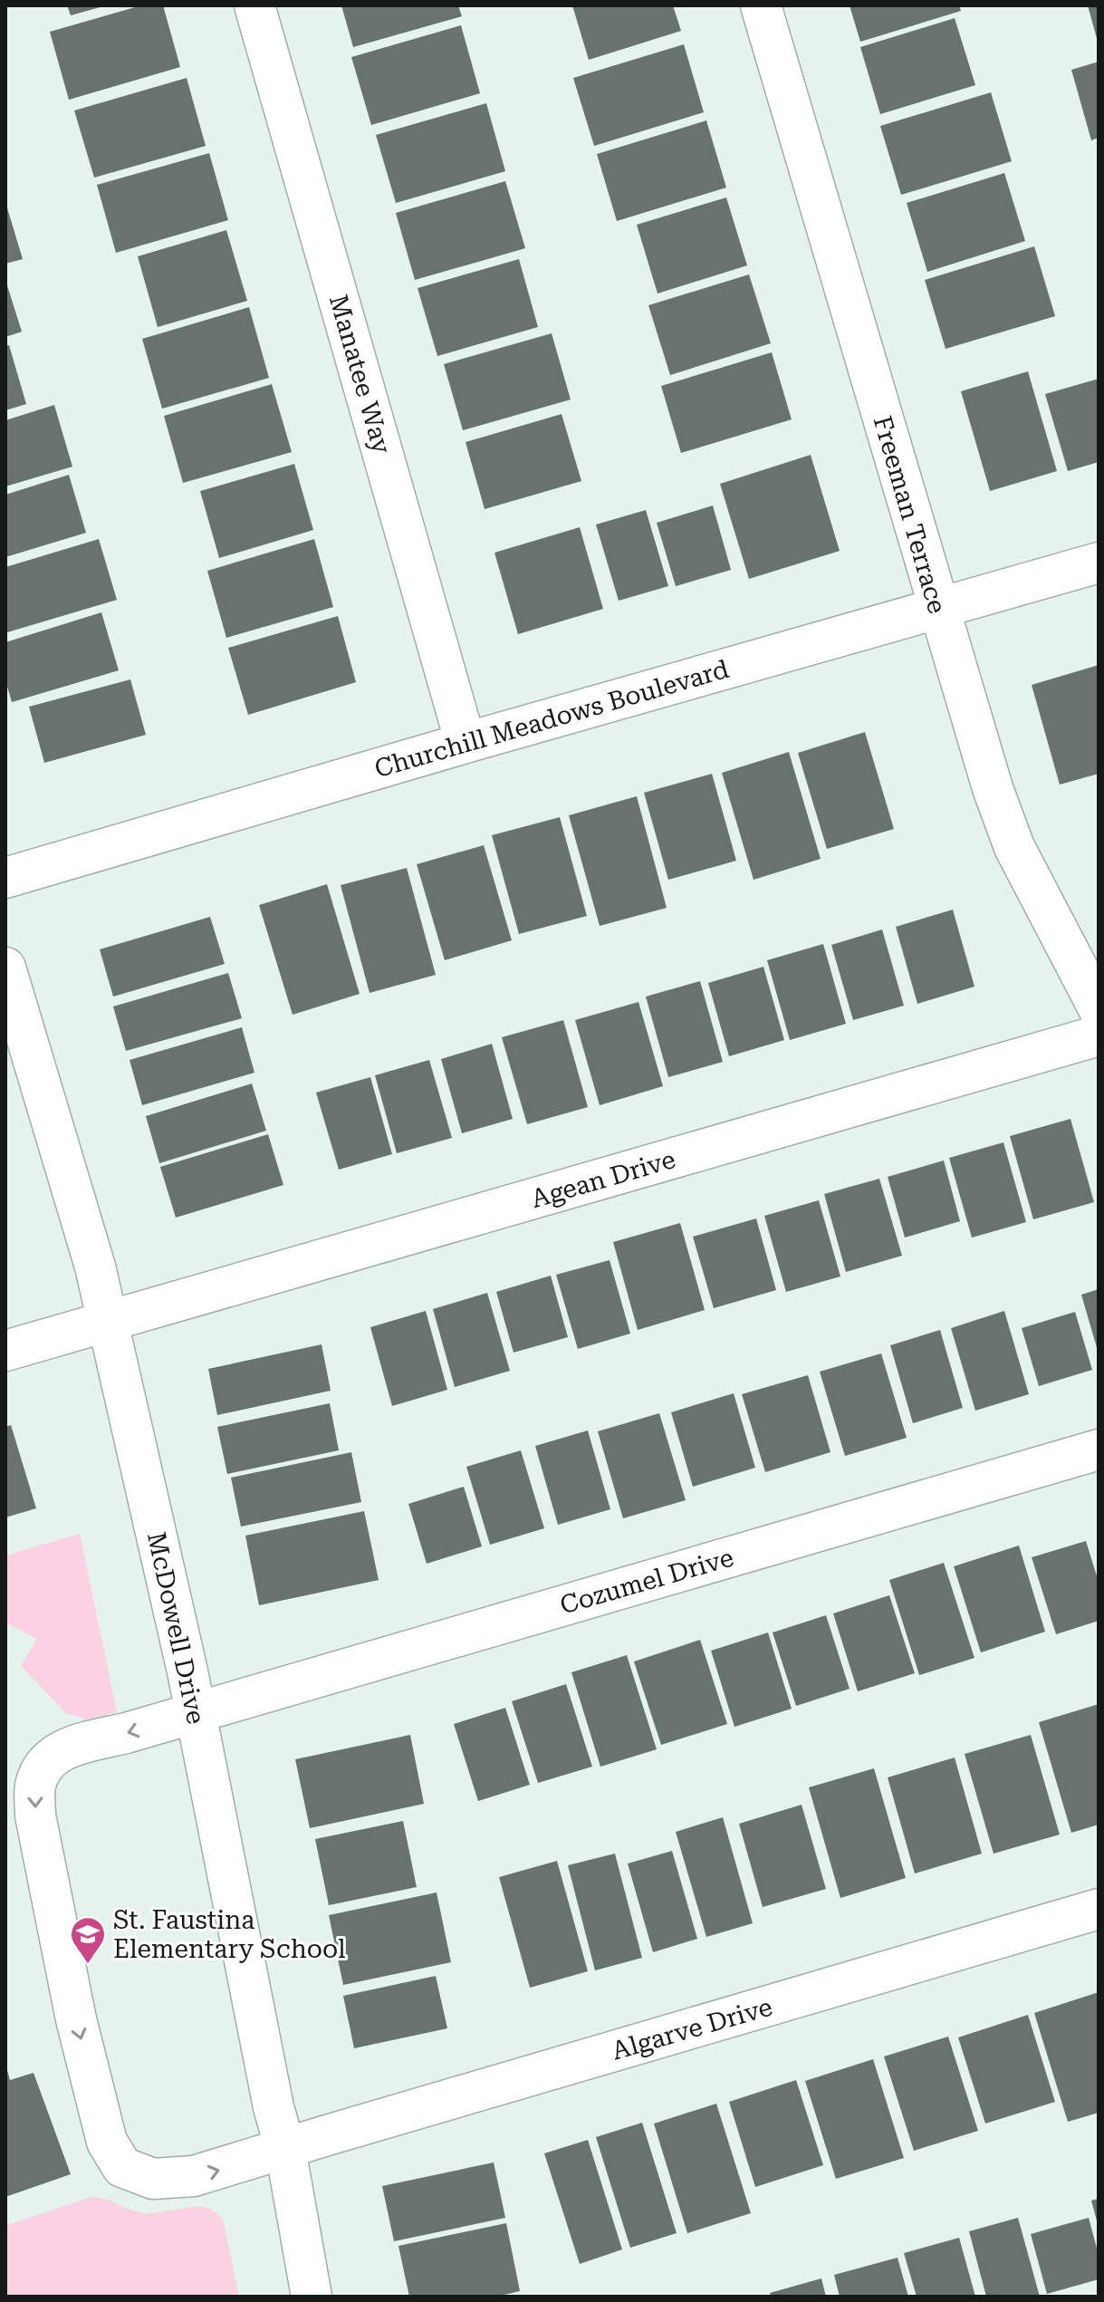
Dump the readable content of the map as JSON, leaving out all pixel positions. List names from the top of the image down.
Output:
{
  "streets": {
    "street": [
      "Manatee Way",
      "Freeman Terrace",
      "Churchill Meadows Boulevard",
      "Agean Drive",
      "Cozumel Drive",
      "McDowell Drive",
      "Algarve Drive"
    ]
  },
  "crossings": [
    ["Manatee Way", "Churchill Meadows Boulevard"],
    ["Freeman Terrace", "Churchill Meadows Boulevard"],
    ["Agean Drive", "McDowell Drive"],
    ["Cozumel Drive", "McDowell Drive"],
    ["Cozumel Drive", "Algarve Drive"],
    ["McDowell Drive", "Algarve Drive"]
  ],
  "places": {
    "school or university": ["St. Faustina Elementary School"]
  }
}
